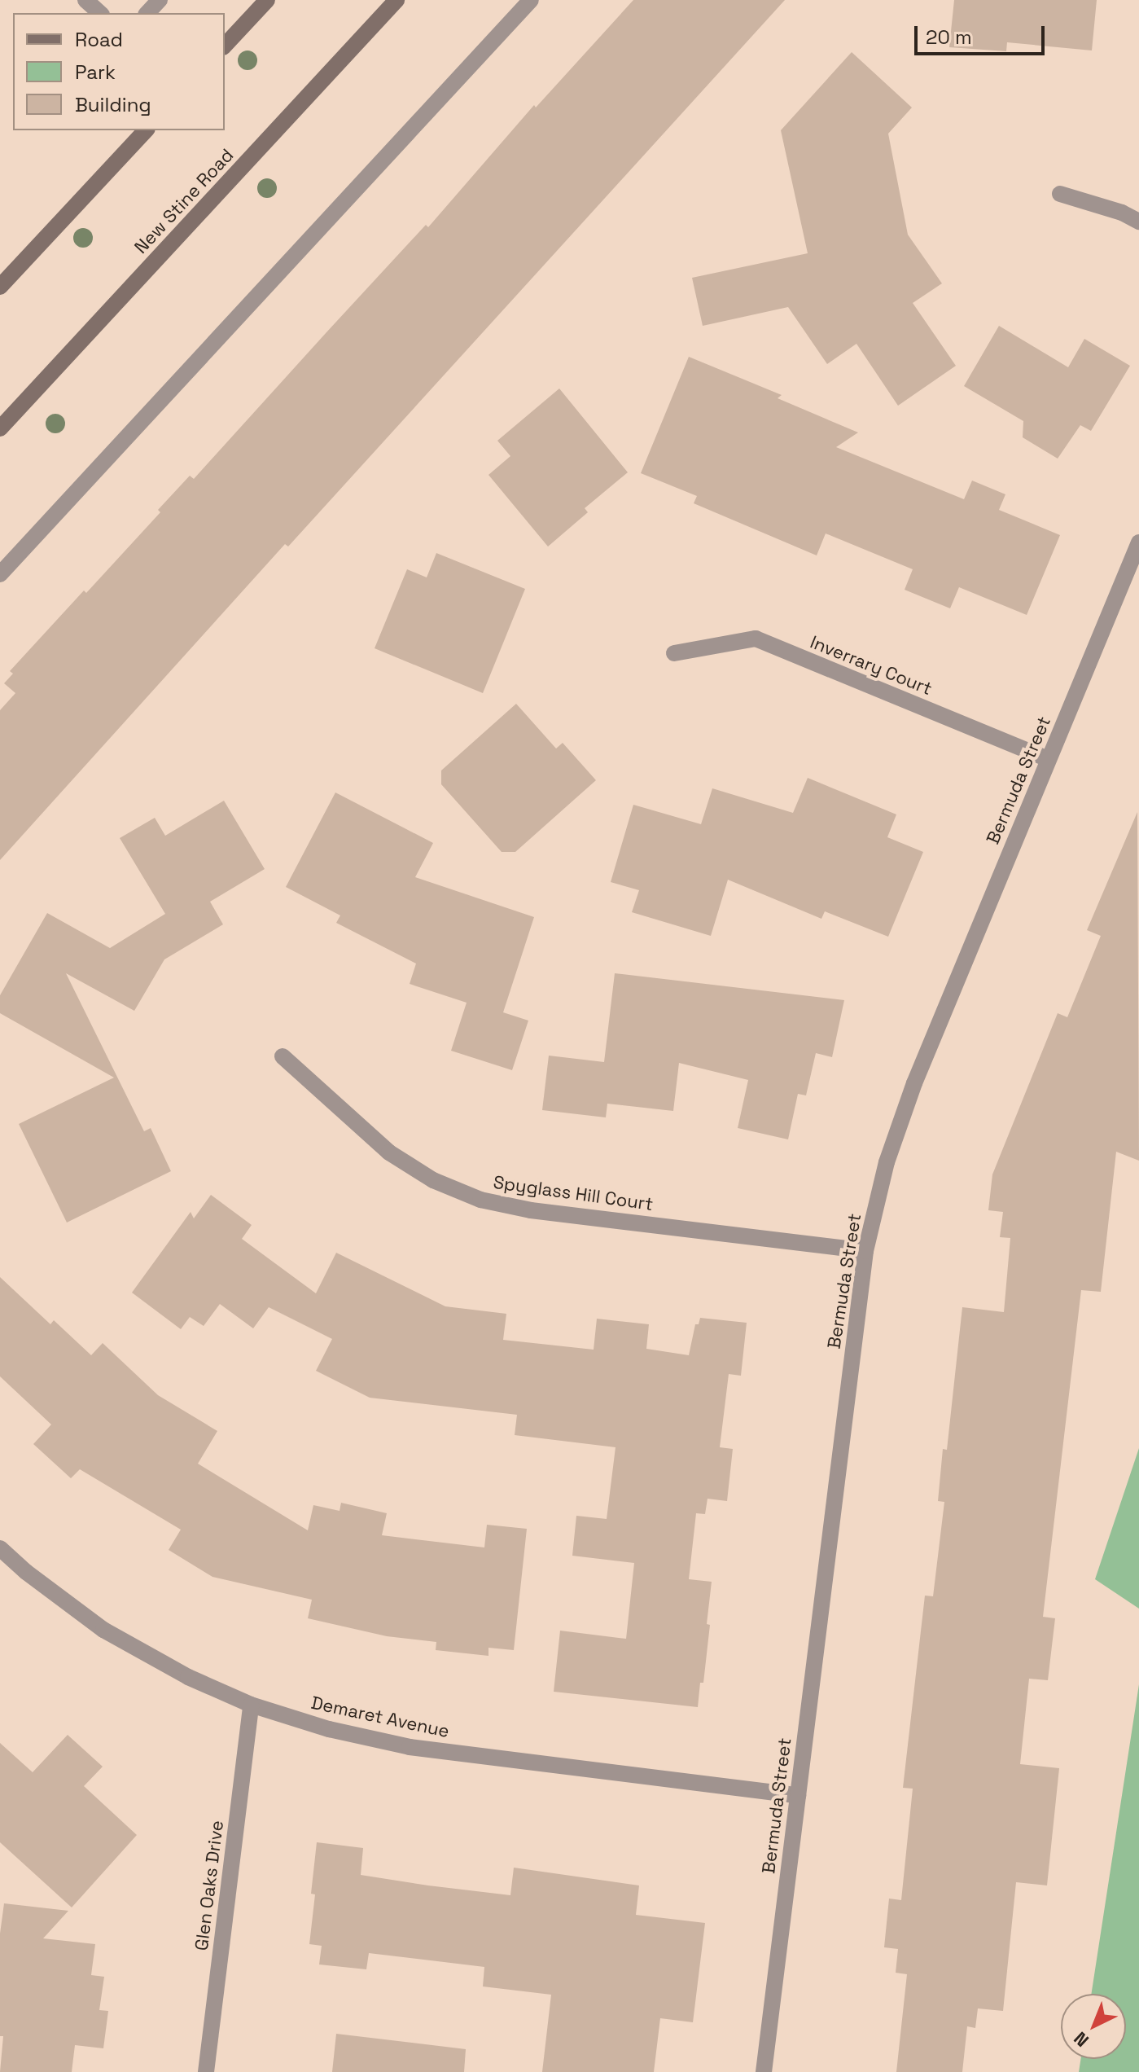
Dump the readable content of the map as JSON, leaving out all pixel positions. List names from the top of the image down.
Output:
{
  "streets": {
    "main road": ["New Stine Road"],
    "street": [
      "Inverrary Court",
      "Bermuda Street",
      "Spyglass Hill Court",
      "Demaret Avenue",
      "Glen Oaks Drive"
    ]
  },
  "crossings": [
    ["Inverrary Court", "Bermuda Street"],
    ["Bermuda Street", "Spyglass Hill Court"],
    ["Bermuda Street", "Demaret Avenue"],
    ["Demaret Avenue", "Glen Oaks Drive"]
  ],
  "legend": ["Road", "Park", "Building"],
  "scale_bar": "20 m",
  "north": "bottom left"
}
